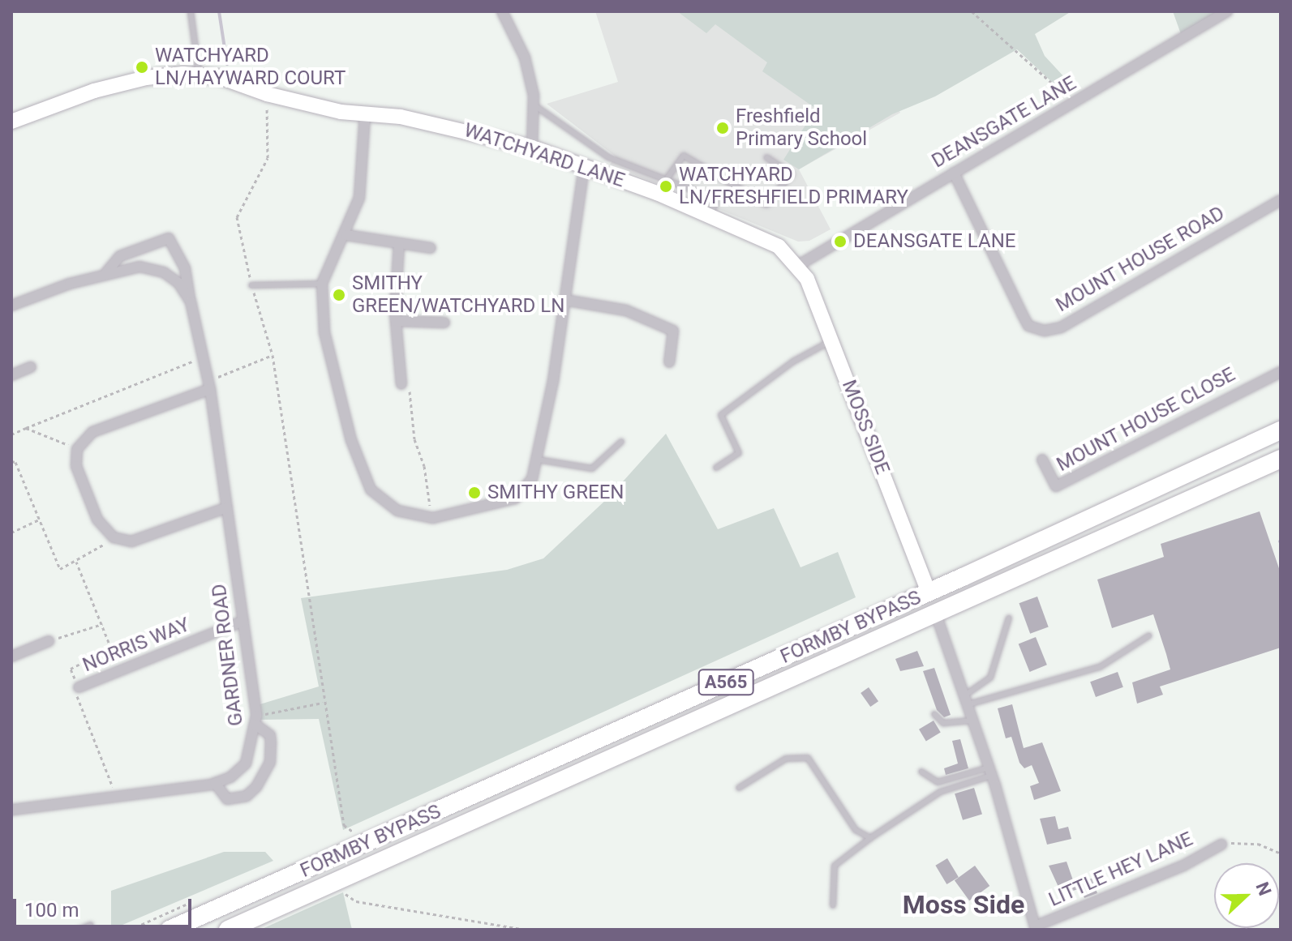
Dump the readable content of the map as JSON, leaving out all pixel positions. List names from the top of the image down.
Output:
{
  "streets": {
    "highway": ["FORMBY BYPASS", "A565"],
    "street": [
      "DEANSGATE LANE",
      "WATCHYARD LANE",
      "MOUNT HOUSE ROAD",
      "MOUNT HOUSE CLOSE",
      "MOSS SIDE",
      "NORRIS WAY",
      "GARDNER ROAD",
      "LITTLE HEY LANE"
    ]
  },
  "crossings": [
    ["DEANSGATE LANE", "WATCHYARD LANE"],
    ["DEANSGATE LANE", "MOUNT HOUSE ROAD"],
    ["DEANSGATE LANE", "MOSS SIDE"],
    ["WATCHYARD LANE", "MOSS SIDE"],
    ["MOSS SIDE", "FORMBY BYPASS"],
    ["NORRIS WAY", "GARDNER ROAD"]
  ],
  "districts": ["Moss Side"],
  "places": [
    "WATCHYARD LN/HAYWARD COURT",
    "Freshfield Primary School",
    "WATCHYARD LN/FRESHFIELD PRIMARY",
    "DEANSGATE LANE",
    "SMITHY GREEN/WATCHYARD LN",
    "SMITHY GREEN"
  ],
  "scale_bar": "100 m",
  "north": "right"
}
